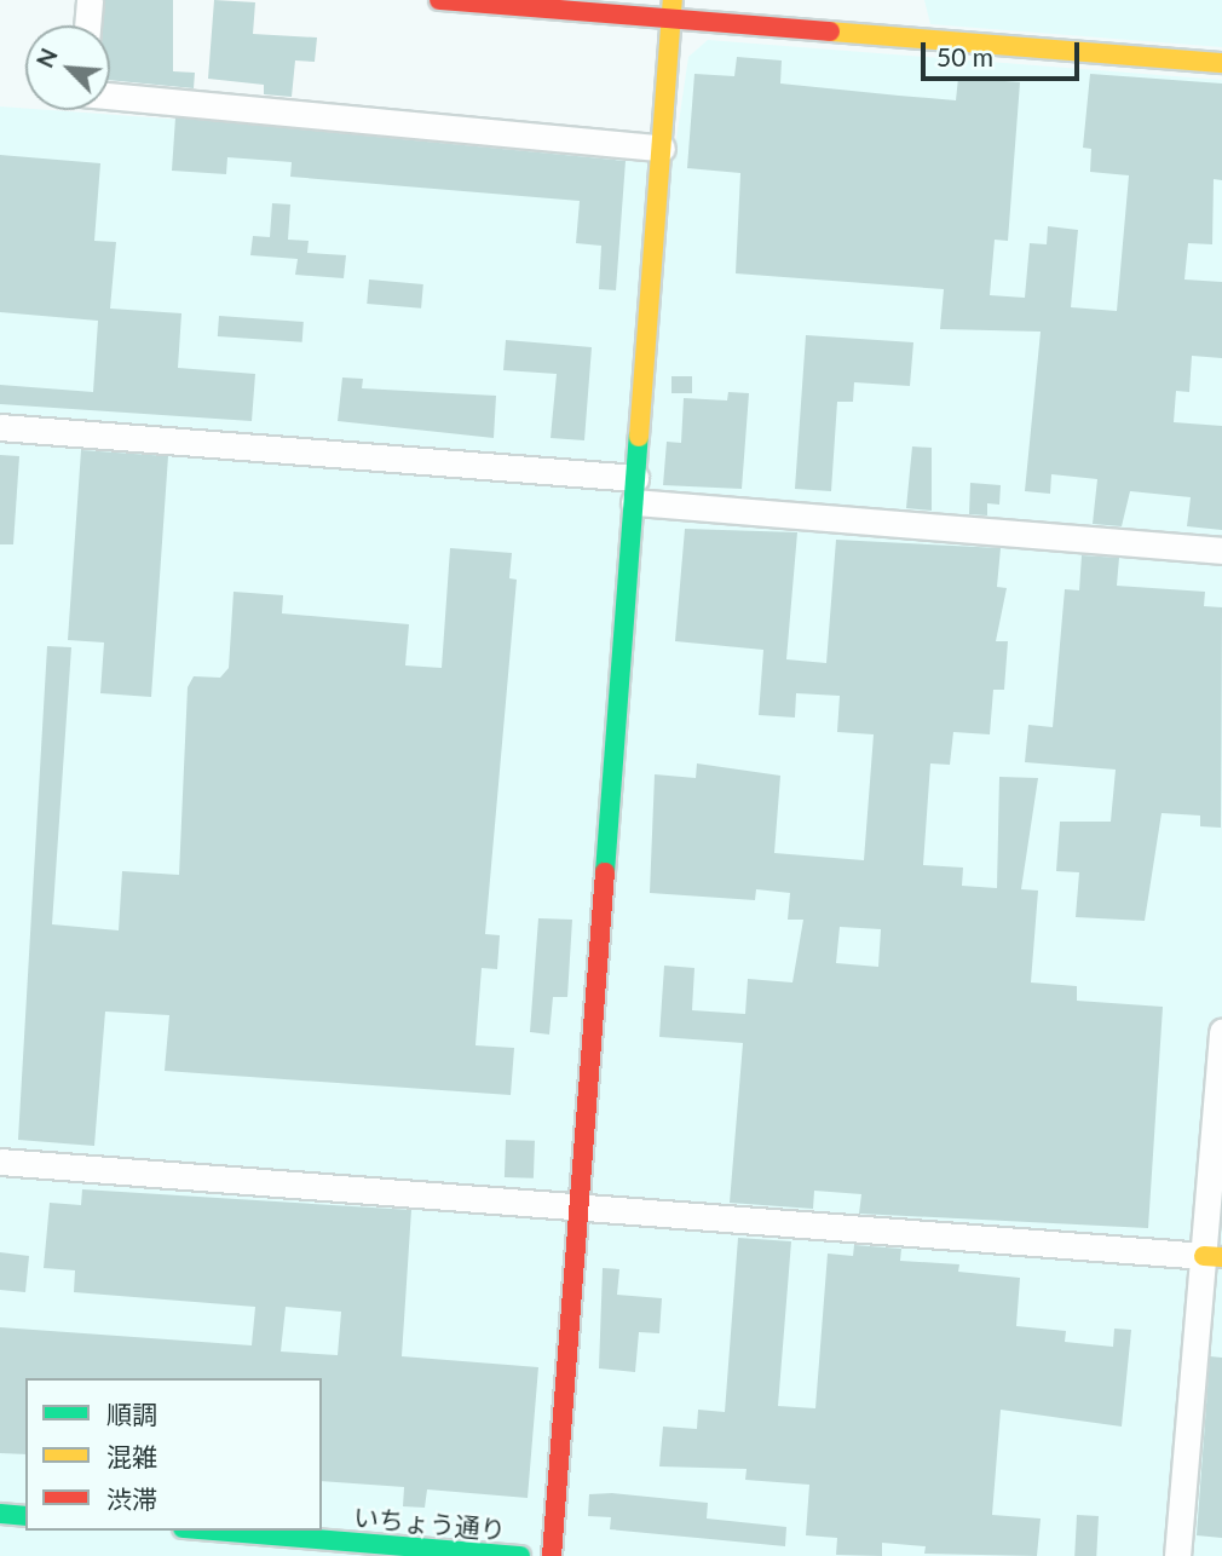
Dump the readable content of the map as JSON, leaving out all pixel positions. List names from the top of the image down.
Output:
{
  "streets": {
    "street": ["いちょう通り"]
  },
  "legend": ["順調", "混雑", "渋滞"],
  "scale_bar": "50 m",
  "north": "top left"
}
